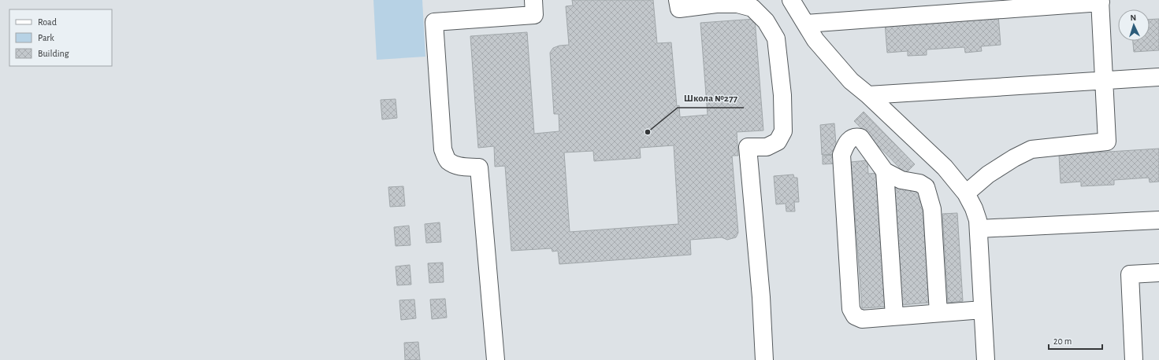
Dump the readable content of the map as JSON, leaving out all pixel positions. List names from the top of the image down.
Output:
{
  "places": ["Школа №277"],
  "legend": ["Road", "Park", "Building"],
  "scale_bar": "20 m",
  "north": "top"
}
